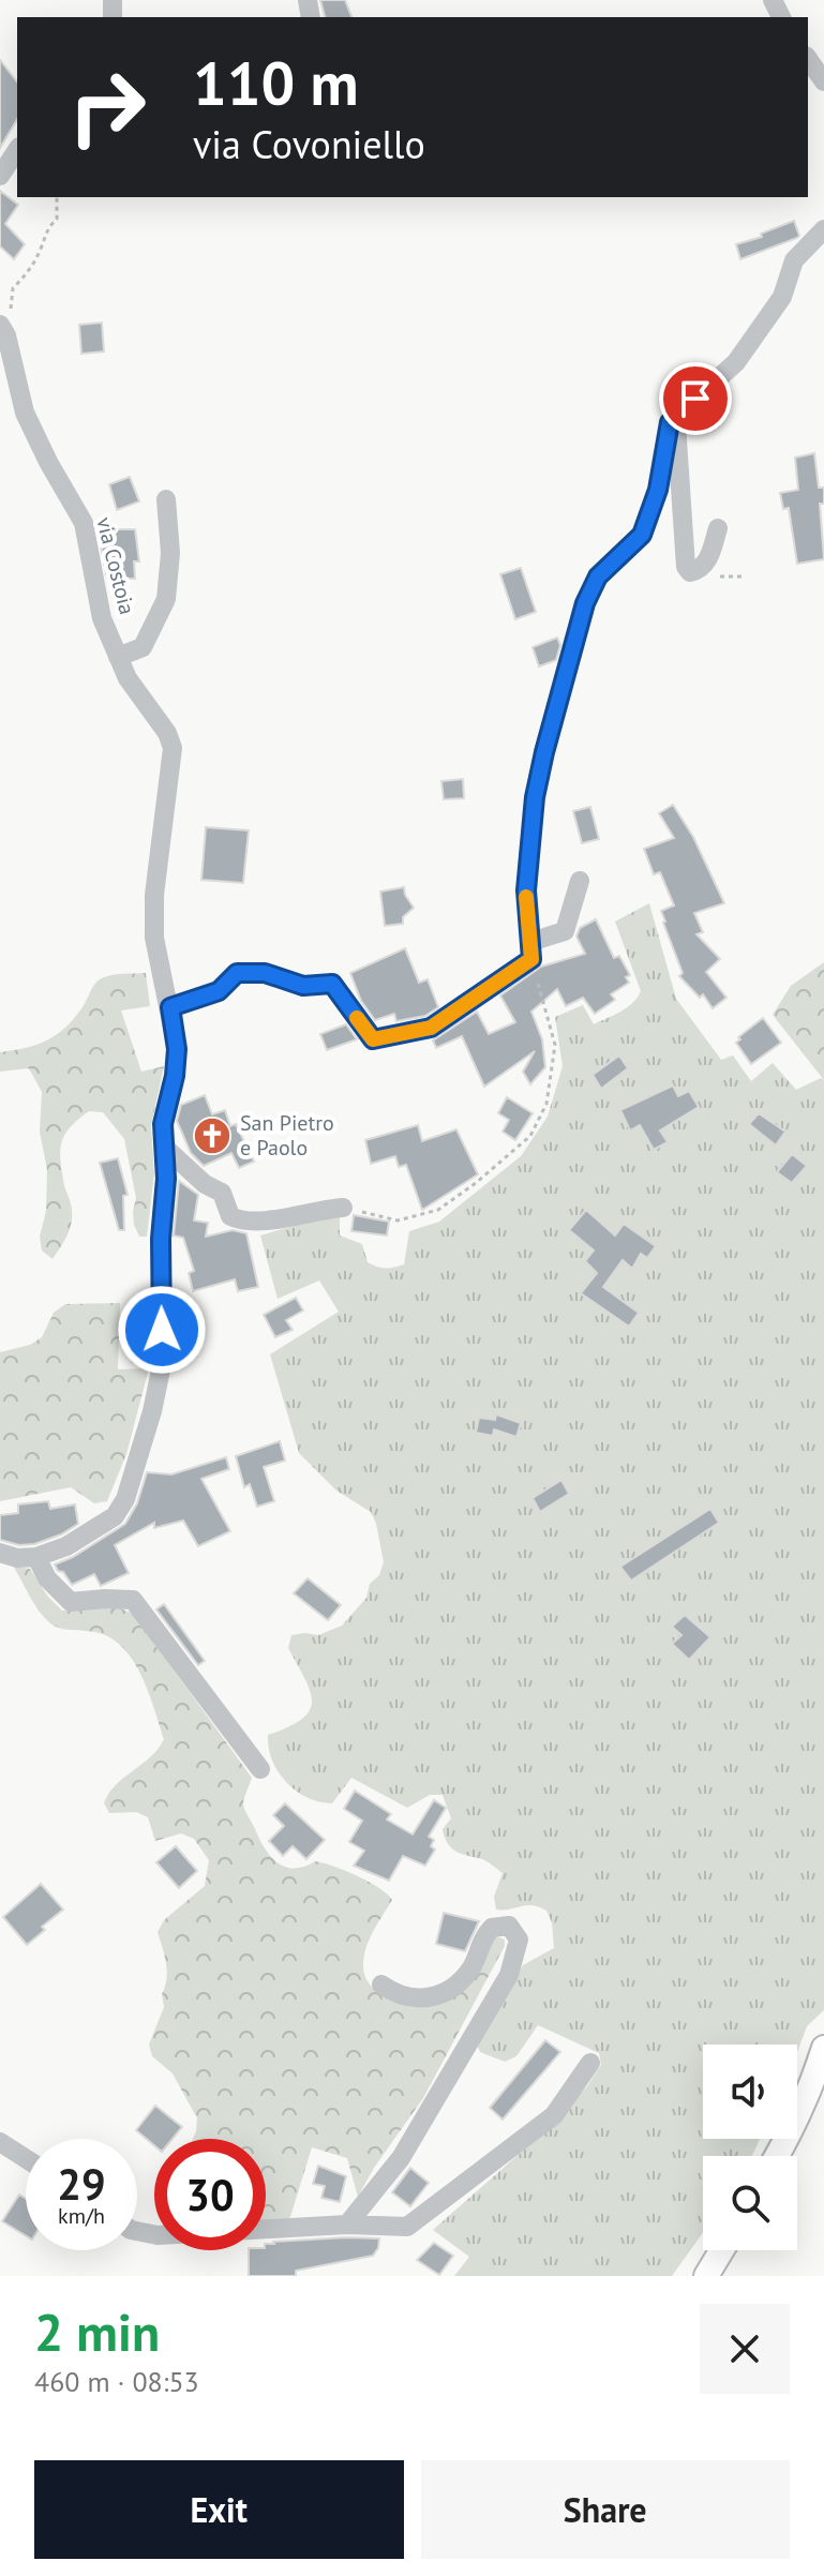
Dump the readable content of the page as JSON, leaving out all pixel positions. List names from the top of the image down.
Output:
{
  "streets": {
    "street": ["via Costoia"]
  },
  "places": {
    "church": ["San Pietro e Paolo"]
  },
  "page": {
    "turn": ["110 m", "via Covoniello"],
    "speed": "29 km/h",
    "limit": "30",
    "heading": ["2 min", "460 m · 08:53"],
    "buttons": ["Exit", "Share"]
  }
}
